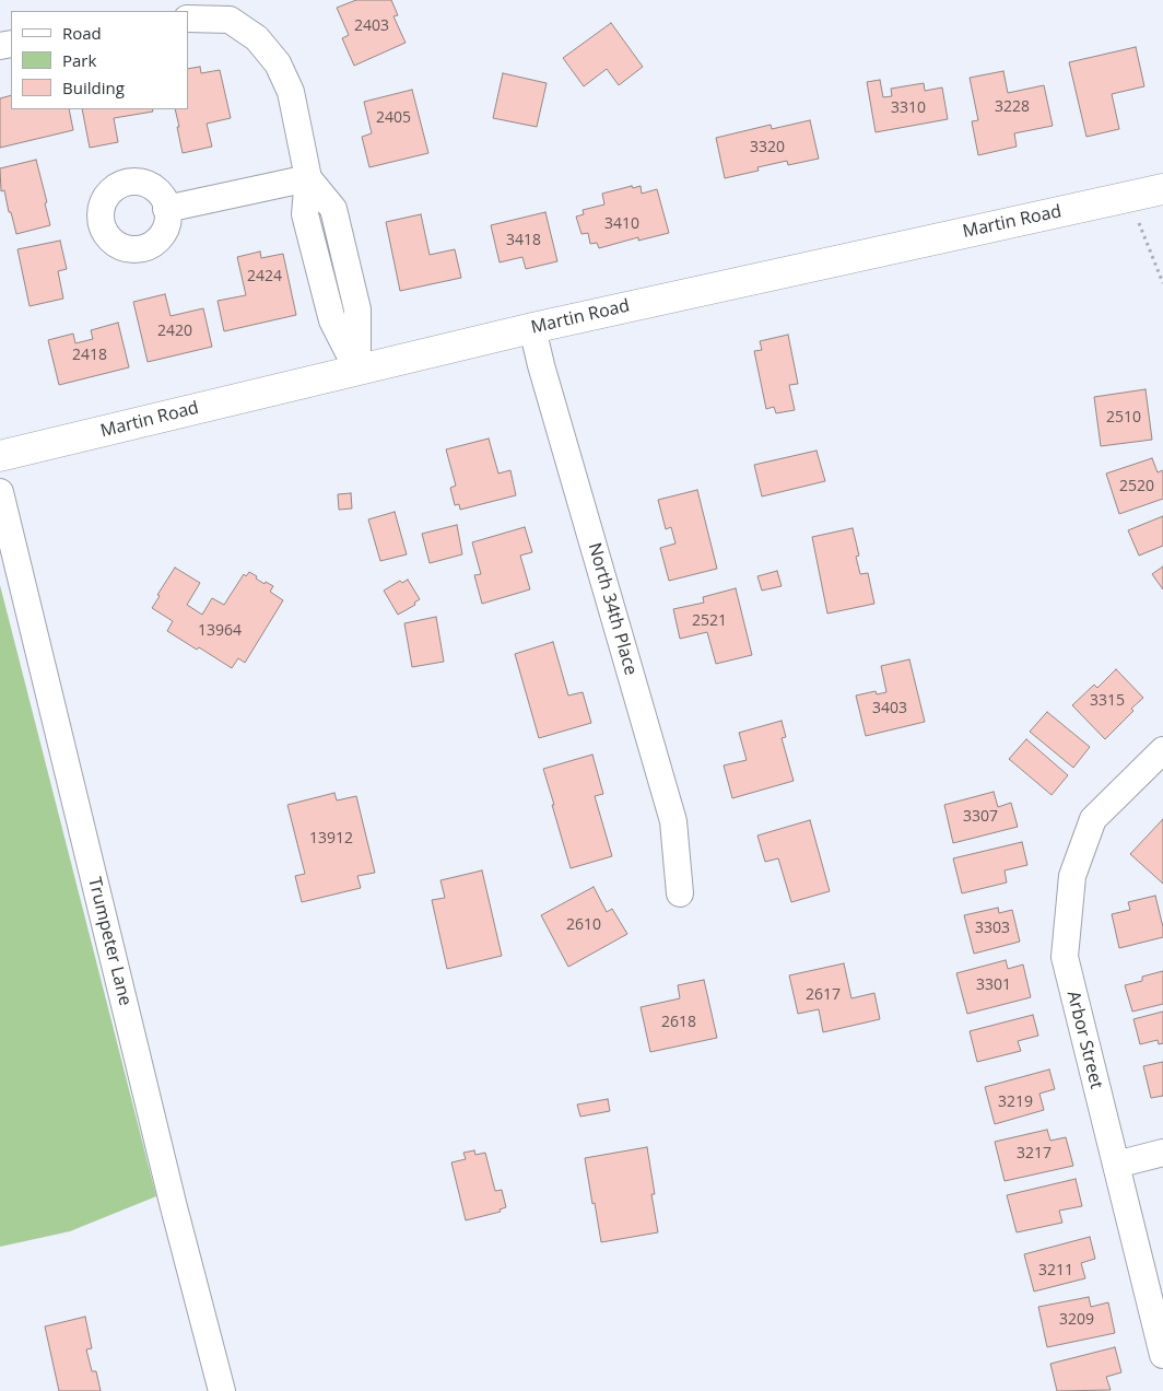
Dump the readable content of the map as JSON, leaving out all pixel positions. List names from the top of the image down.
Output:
{
  "streets": {
    "street": [
      "Martin Road",
      "North 34th Place",
      "Trumpeter Lane",
      "Arbor Street"
    ]
  },
  "crossings": [
    ["Martin Road", "North 34th Place"]
  ],
  "house_numbers": [
    "2403",
    "3228",
    "3310",
    "2405",
    "3320",
    "3410",
    "3418",
    "2424",
    "2420",
    "2418",
    "2510",
    "2520",
    "2521",
    "13964",
    "3315",
    "3403",
    "3307",
    "13912",
    "2610",
    "3303",
    "3301",
    "2617",
    "2618",
    "3219",
    "3217",
    "3211",
    "3209"
  ],
  "legend": ["Road", "Park", "Building"]
}
